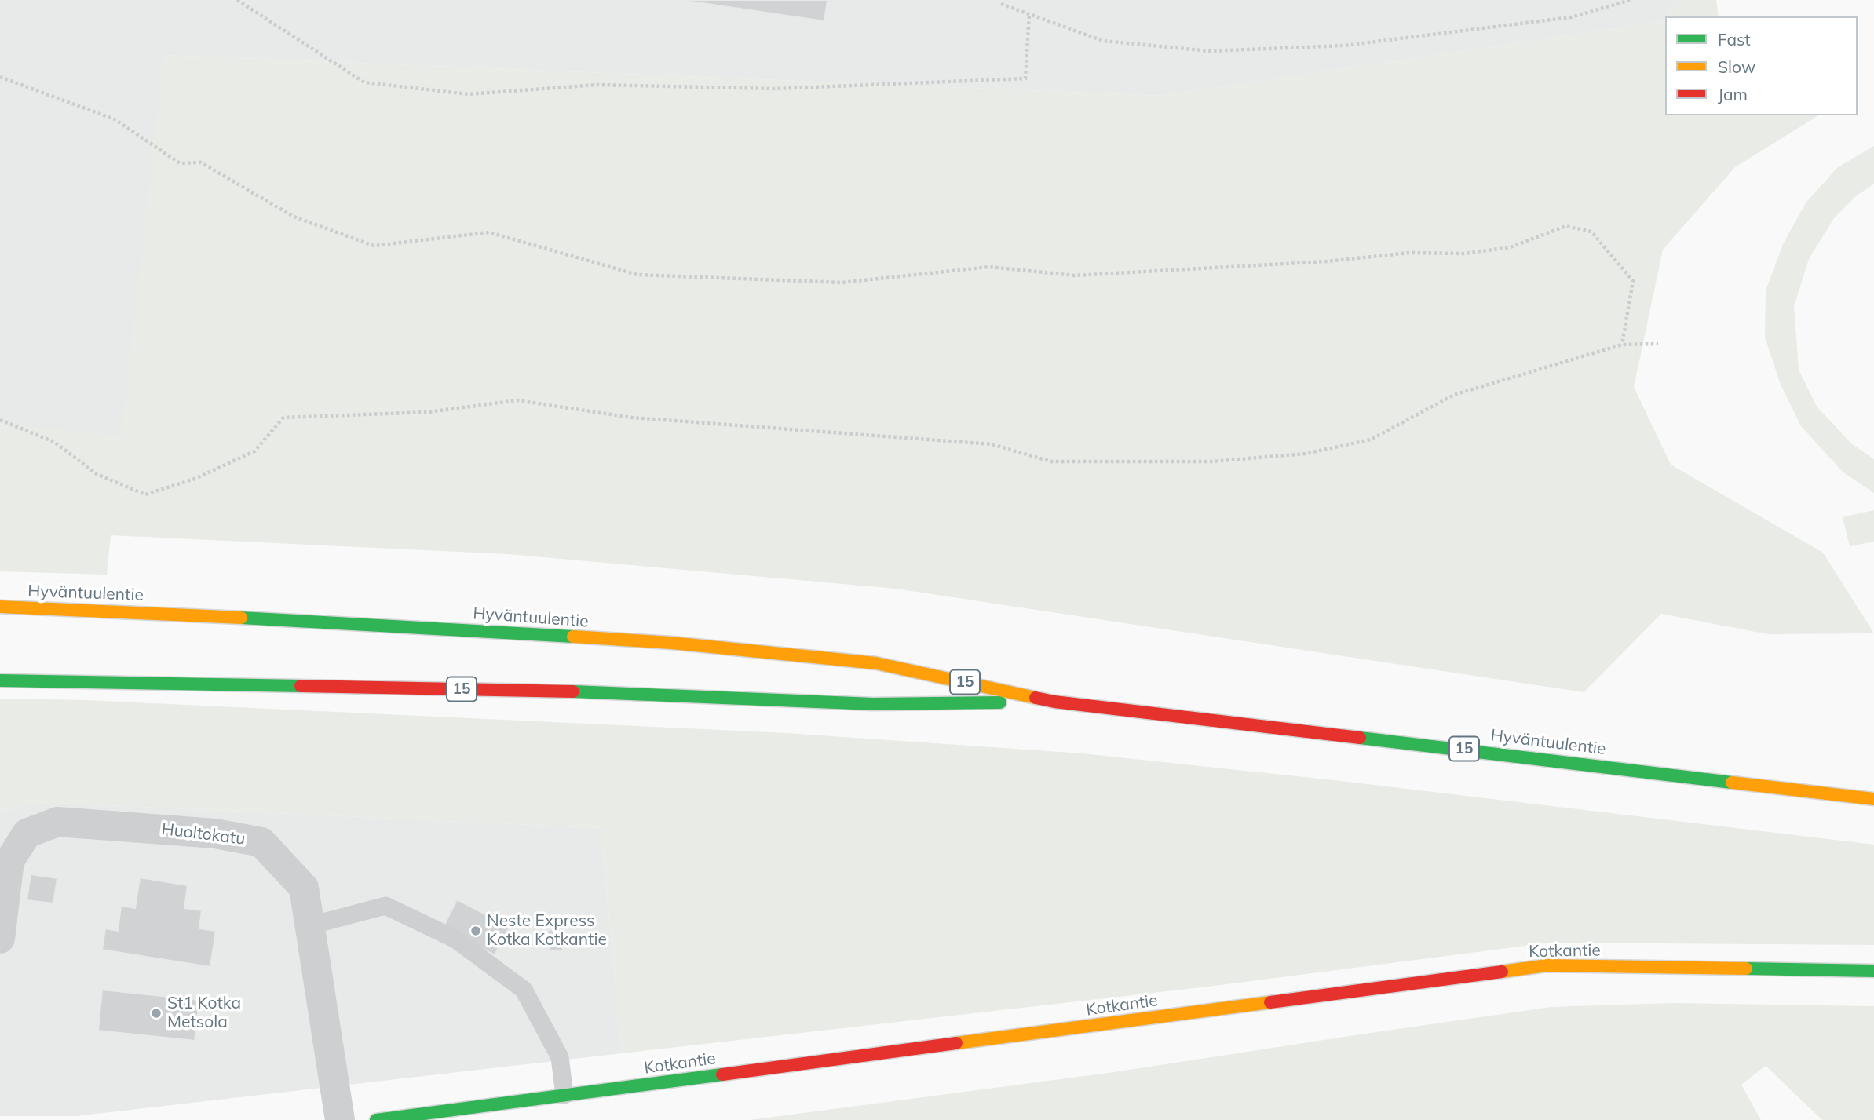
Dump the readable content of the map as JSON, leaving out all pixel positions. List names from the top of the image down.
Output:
{
  "streets": {
    "main road": ["Hyväntuulentie", "15", "Kotkantie"],
    "street": ["Huoltokatu"]
  },
  "places": ["Neste Express Kotka Kotkantie", "St1 Kotka Metsola"],
  "legend": ["Fast", "Slow", "Jam"]
}
